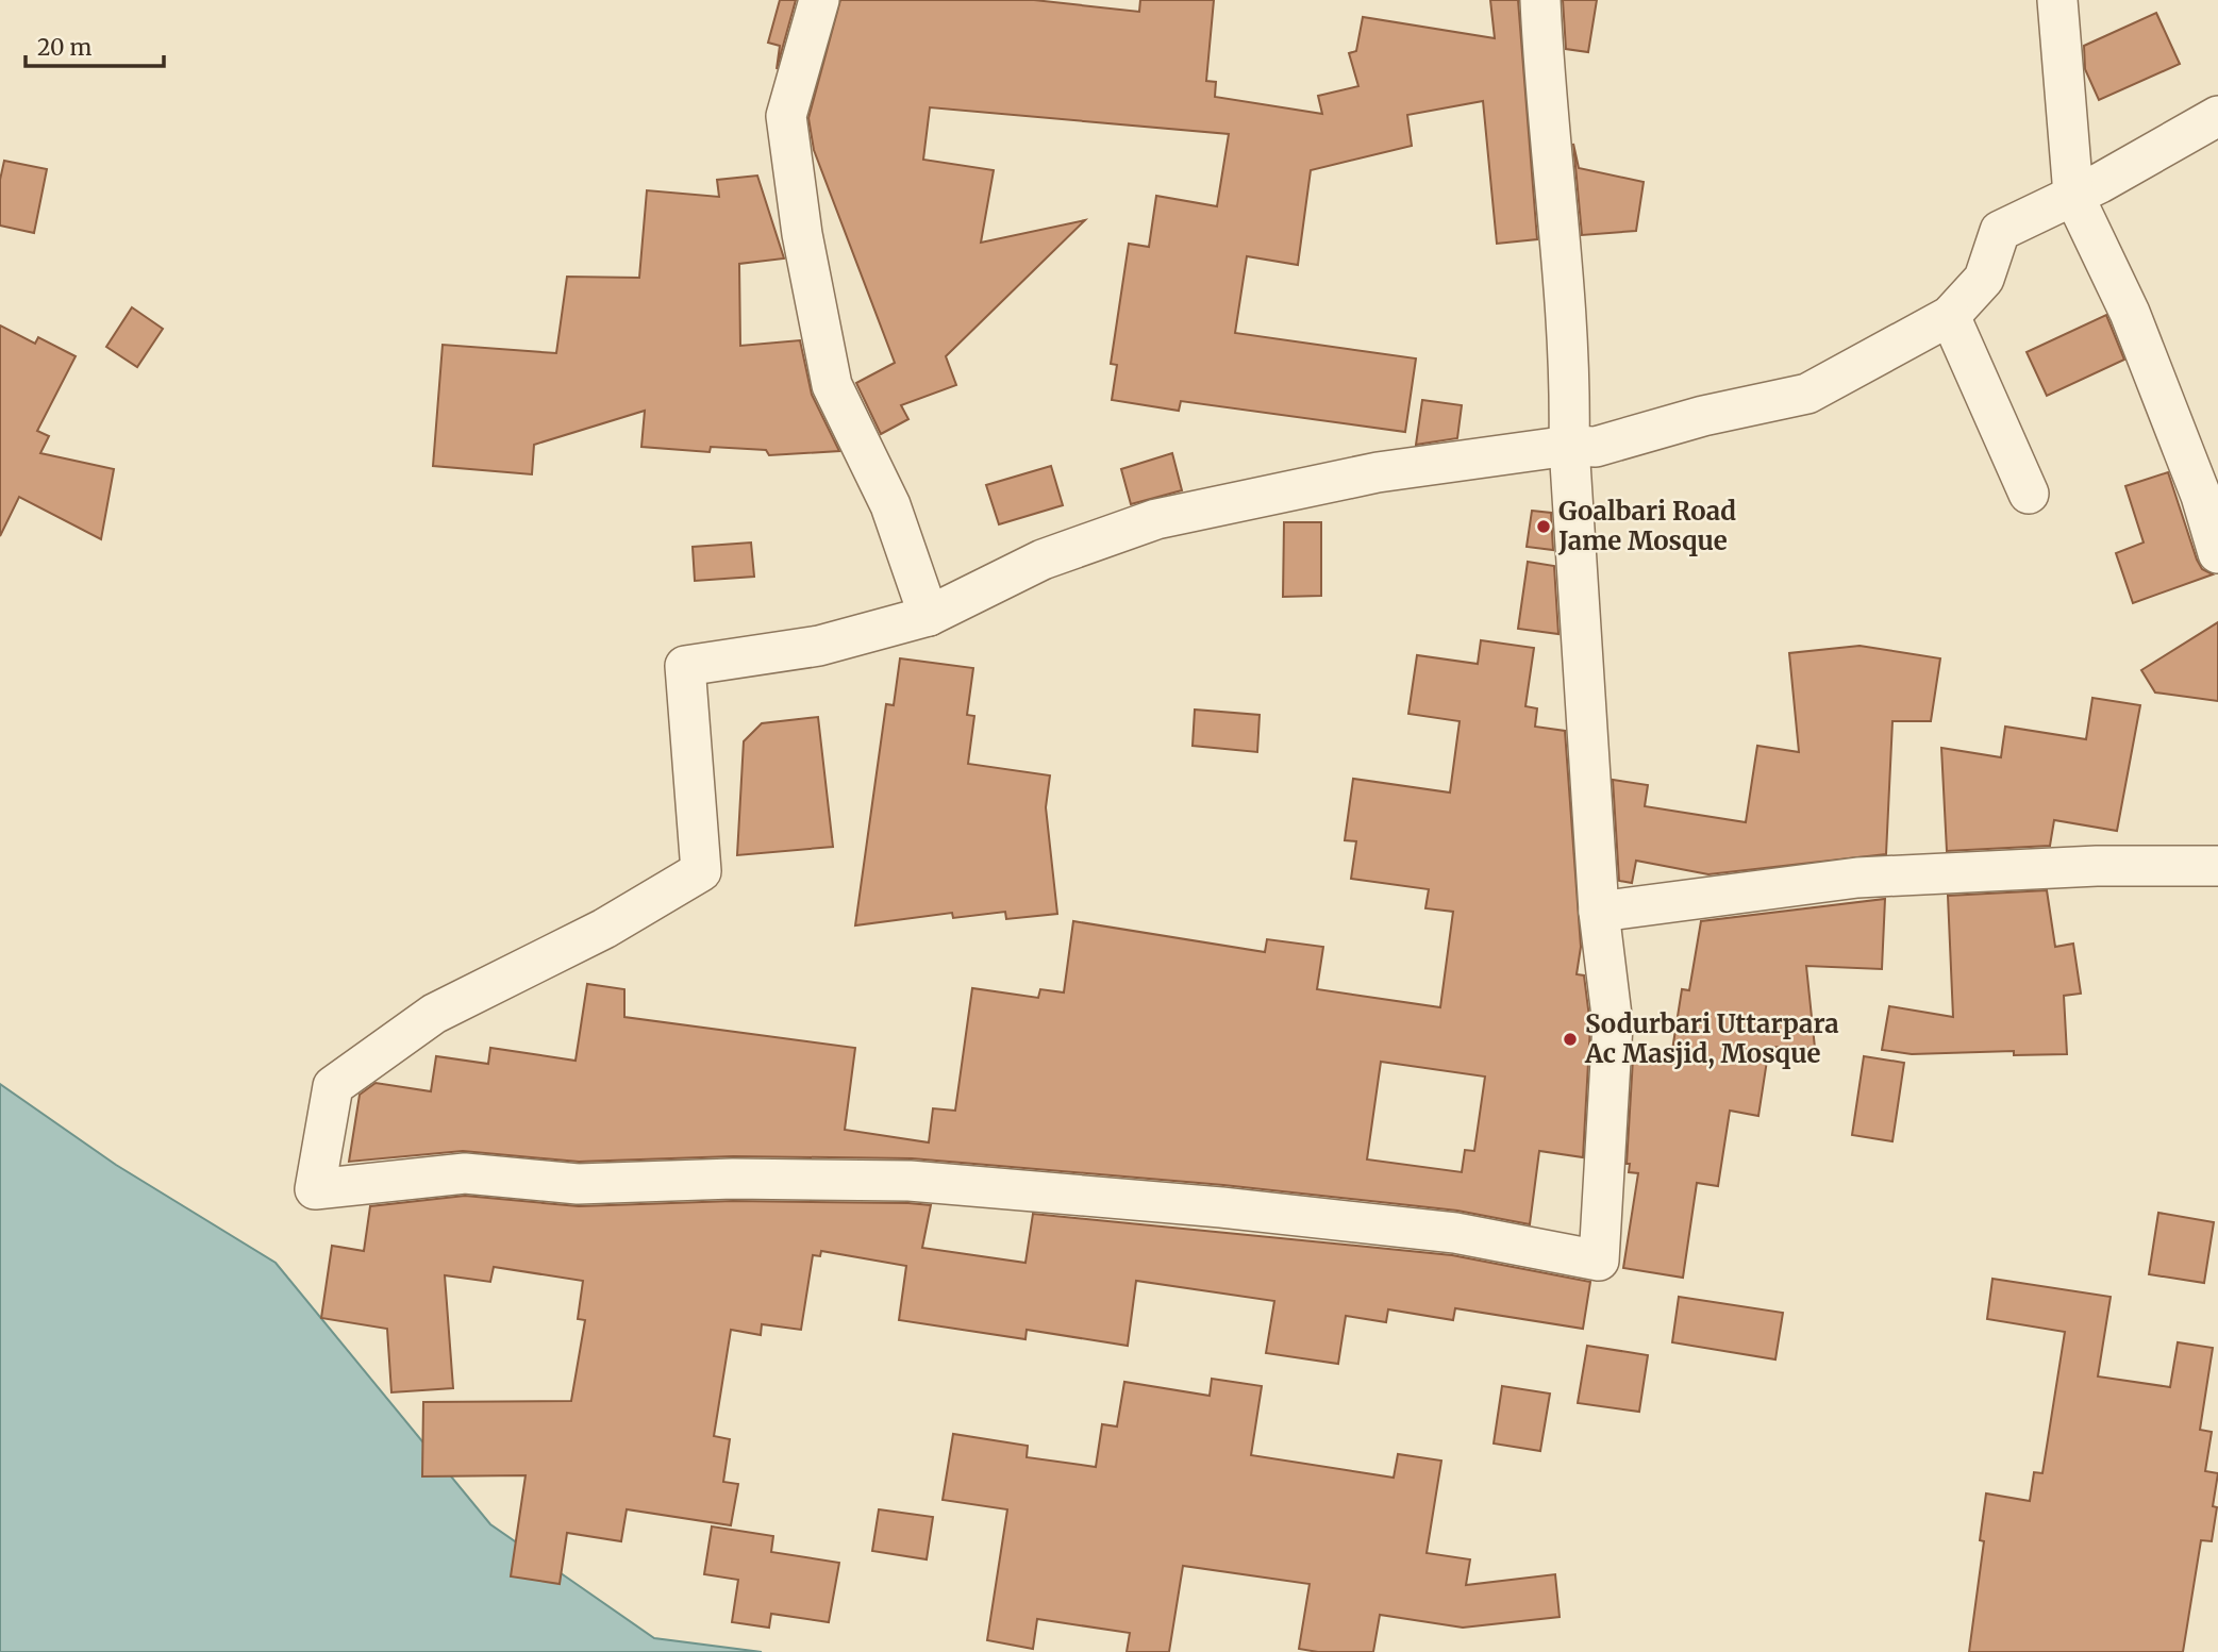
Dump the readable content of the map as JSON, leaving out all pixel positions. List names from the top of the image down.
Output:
{
  "places": ["Goalbari Road Jame Mosque", "Sodurbari Uttarpara Ac Masjid, Mosque"],
  "scale_bar": "20 m"
}
